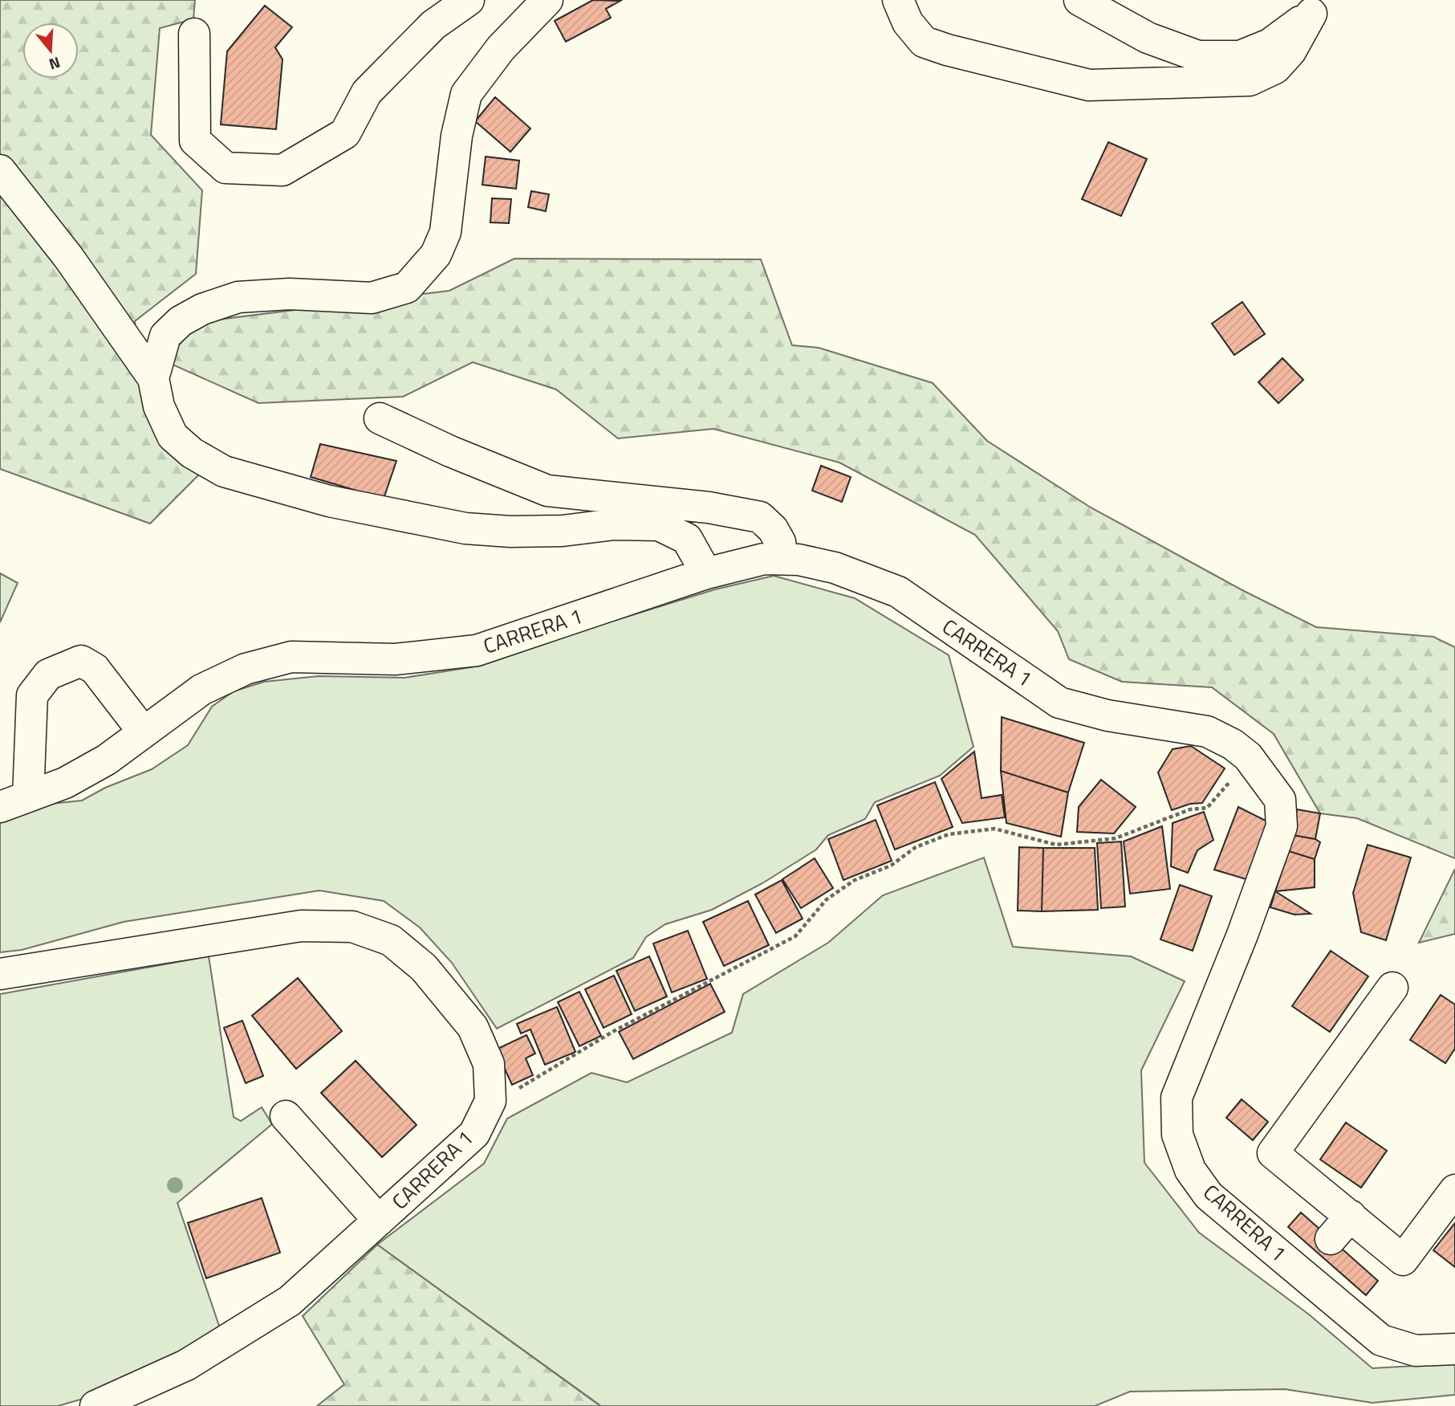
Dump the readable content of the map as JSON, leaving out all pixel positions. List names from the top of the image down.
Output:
{
  "streets": {
    "street": ["CARRERA 1"]
  },
  "north": "bottom"
}
